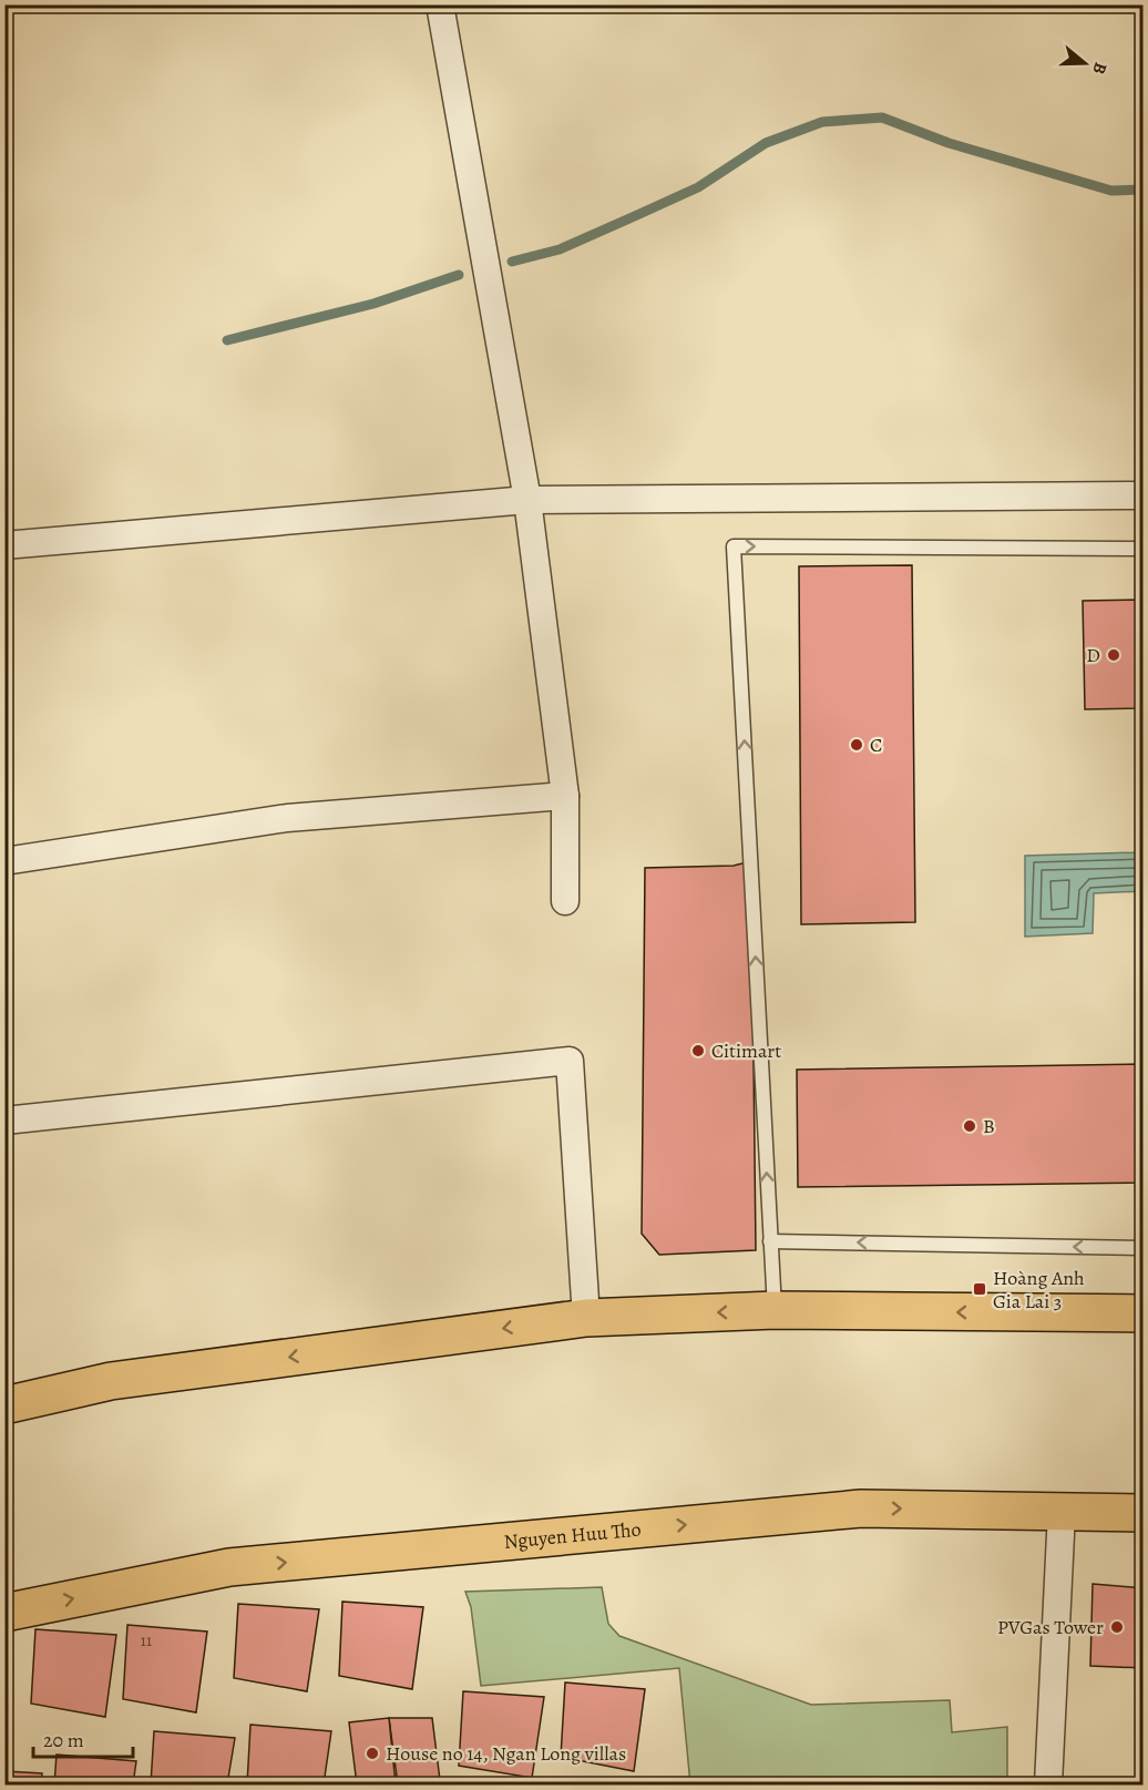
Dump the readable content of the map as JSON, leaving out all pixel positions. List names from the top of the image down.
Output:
{
  "streets": {
    "main road": ["Nguyen Huu Tho"]
  },
  "places": {
    "other": [
      "D",
      "C",
      "Citimart",
      "B",
      "PVGas Tower",
      "House no 14, Ngan Long villas"
    ],
    "transit": ["Hoàng Anh Gia Lai 3"]
  },
  "house_numbers": ["11"],
  "scale_bar": "20 m",
  "north": "right"
}
